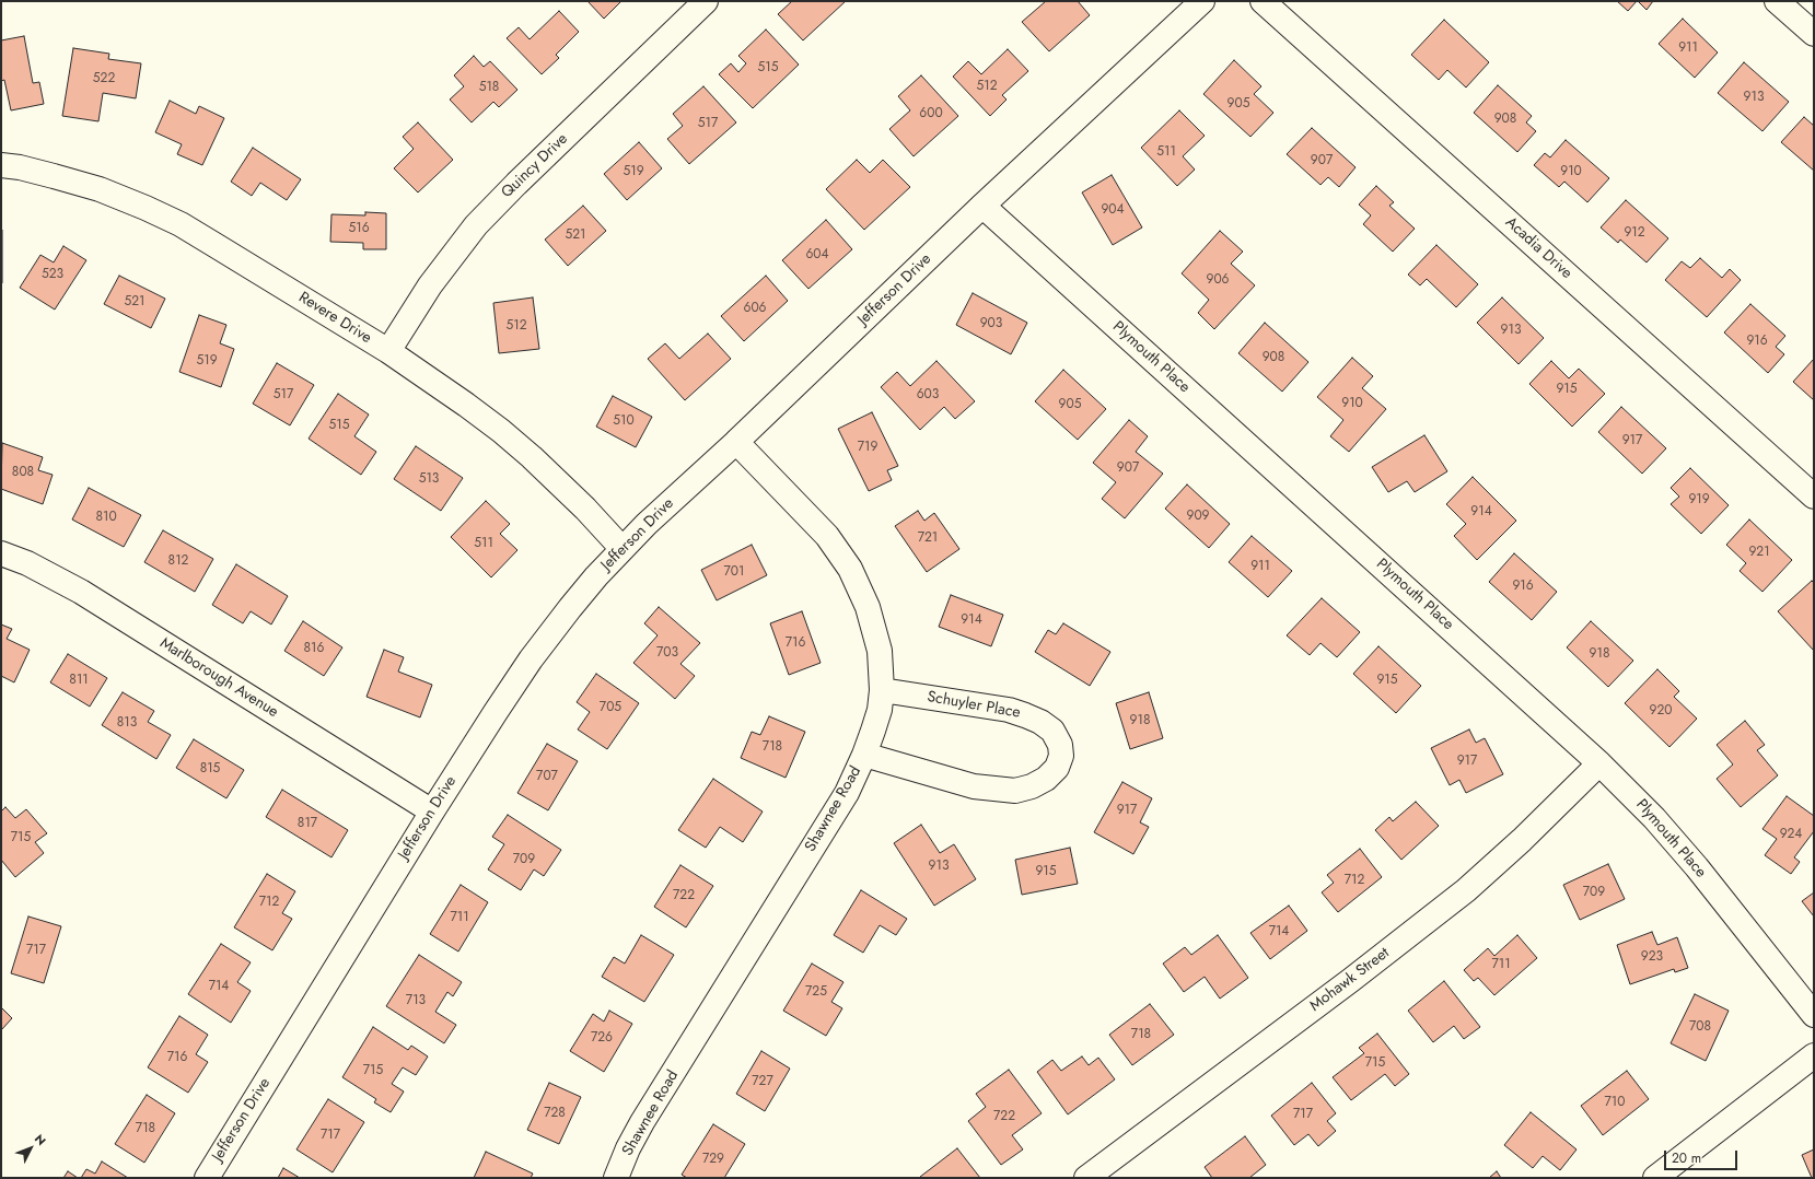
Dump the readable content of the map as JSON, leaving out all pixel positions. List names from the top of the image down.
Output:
{
  "streets": {
    "street": [
      "Quincy Drive",
      "Acadia Drive",
      "Jefferson Drive",
      "Revere Drive",
      "Plymouth Place",
      "Marlborough Avenue",
      "Schuyler Place",
      "Shawnee Road",
      "Mohawk Street"
    ]
  },
  "crossings": [
    ["Quincy Drive", "Revere Drive"],
    ["Jefferson Drive", "Revere Drive"],
    ["Jefferson Drive", "Plymouth Place"],
    ["Jefferson Drive", "Marlborough Avenue"],
    ["Jefferson Drive", "Shawnee Road"],
    ["Plymouth Place", "Mohawk Street"],
    ["Schuyler Place", "Shawnee Road"]
  ],
  "house_numbers": [
    "911",
    "515",
    "522",
    "512",
    "518",
    "913",
    "905",
    "600",
    "908",
    "517",
    "511",
    "907",
    "519",
    "910",
    "904",
    "516",
    "912",
    "521",
    "604",
    "523",
    "906",
    "521",
    "606",
    "903",
    "512",
    "913",
    "916",
    "908",
    "519",
    "915",
    "517",
    "603",
    "910",
    "905",
    "510",
    "515",
    "917",
    "719",
    "907",
    "808",
    "513",
    "919",
    "914",
    "909",
    "810",
    "721",
    "511",
    "921",
    "812",
    "911",
    "701",
    "916",
    "914",
    "716",
    "816",
    "703",
    "918",
    "811",
    "915",
    "705",
    "920",
    "918",
    "813",
    "718",
    "917",
    "815",
    "707",
    "917",
    "817",
    "924",
    "715",
    "709",
    "913",
    "915",
    "712",
    "709",
    "722",
    "712",
    "711",
    "714",
    "717",
    "923",
    "711",
    "714",
    "725",
    "713",
    "708",
    "718",
    "726",
    "716",
    "715",
    "715",
    "727",
    "710",
    "728",
    "717",
    "722",
    "718",
    "717",
    "729"
  ],
  "scale_bar": "20 m",
  "north": "top right"
}
